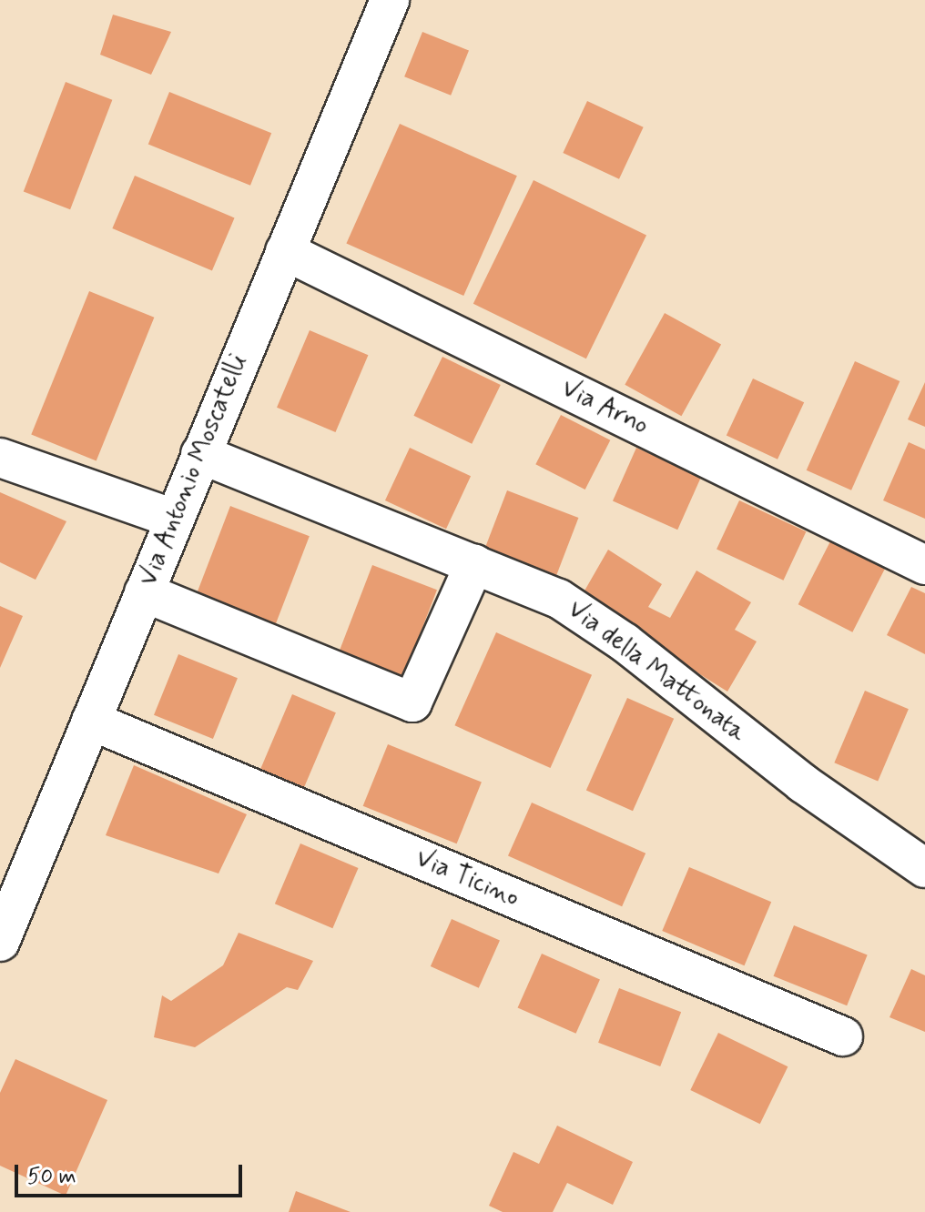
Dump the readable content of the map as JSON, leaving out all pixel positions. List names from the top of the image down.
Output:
{
  "streets": {
    "street": [
      "Via Arno",
      "Via Antonio Moscatelli",
      "Via della Mattonata",
      "Via Ticino"
    ]
  },
  "crossings": [
    ["Via Arno", "Via Antonio Moscatelli"],
    ["Via Antonio Moscatelli", "Via della Mattonata"],
    ["Via Antonio Moscatelli", "Via Ticino"]
  ],
  "scale_bar": "50 m"
}
